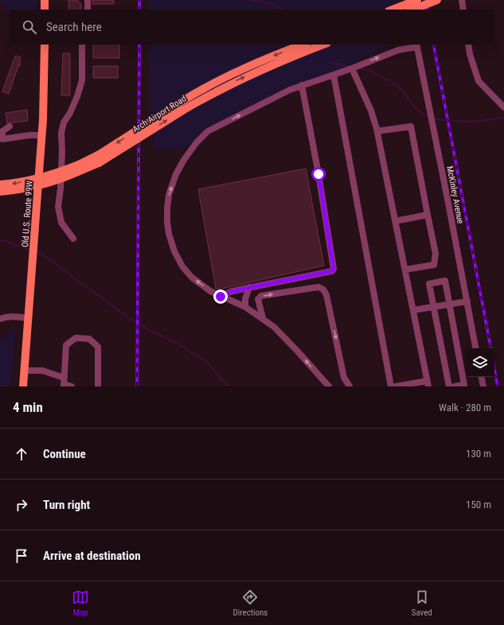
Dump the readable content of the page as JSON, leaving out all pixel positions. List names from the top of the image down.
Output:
{
  "streets": {
    "main road": ["Arch Airport Road", "Old U.S. Route 99W"],
    "street": ["McKinley Avenue"]
  },
  "page": {
    "search": "Search here",
    "heading": ["4 min", "Walk · 280 m"],
    "list": [
      ["Continue", "130 m"],
      ["Turn right", "150 m"],
      "Arrive at destination"
    ],
    "nav": ["Map", "Directions", "Saved"]
  }
}
